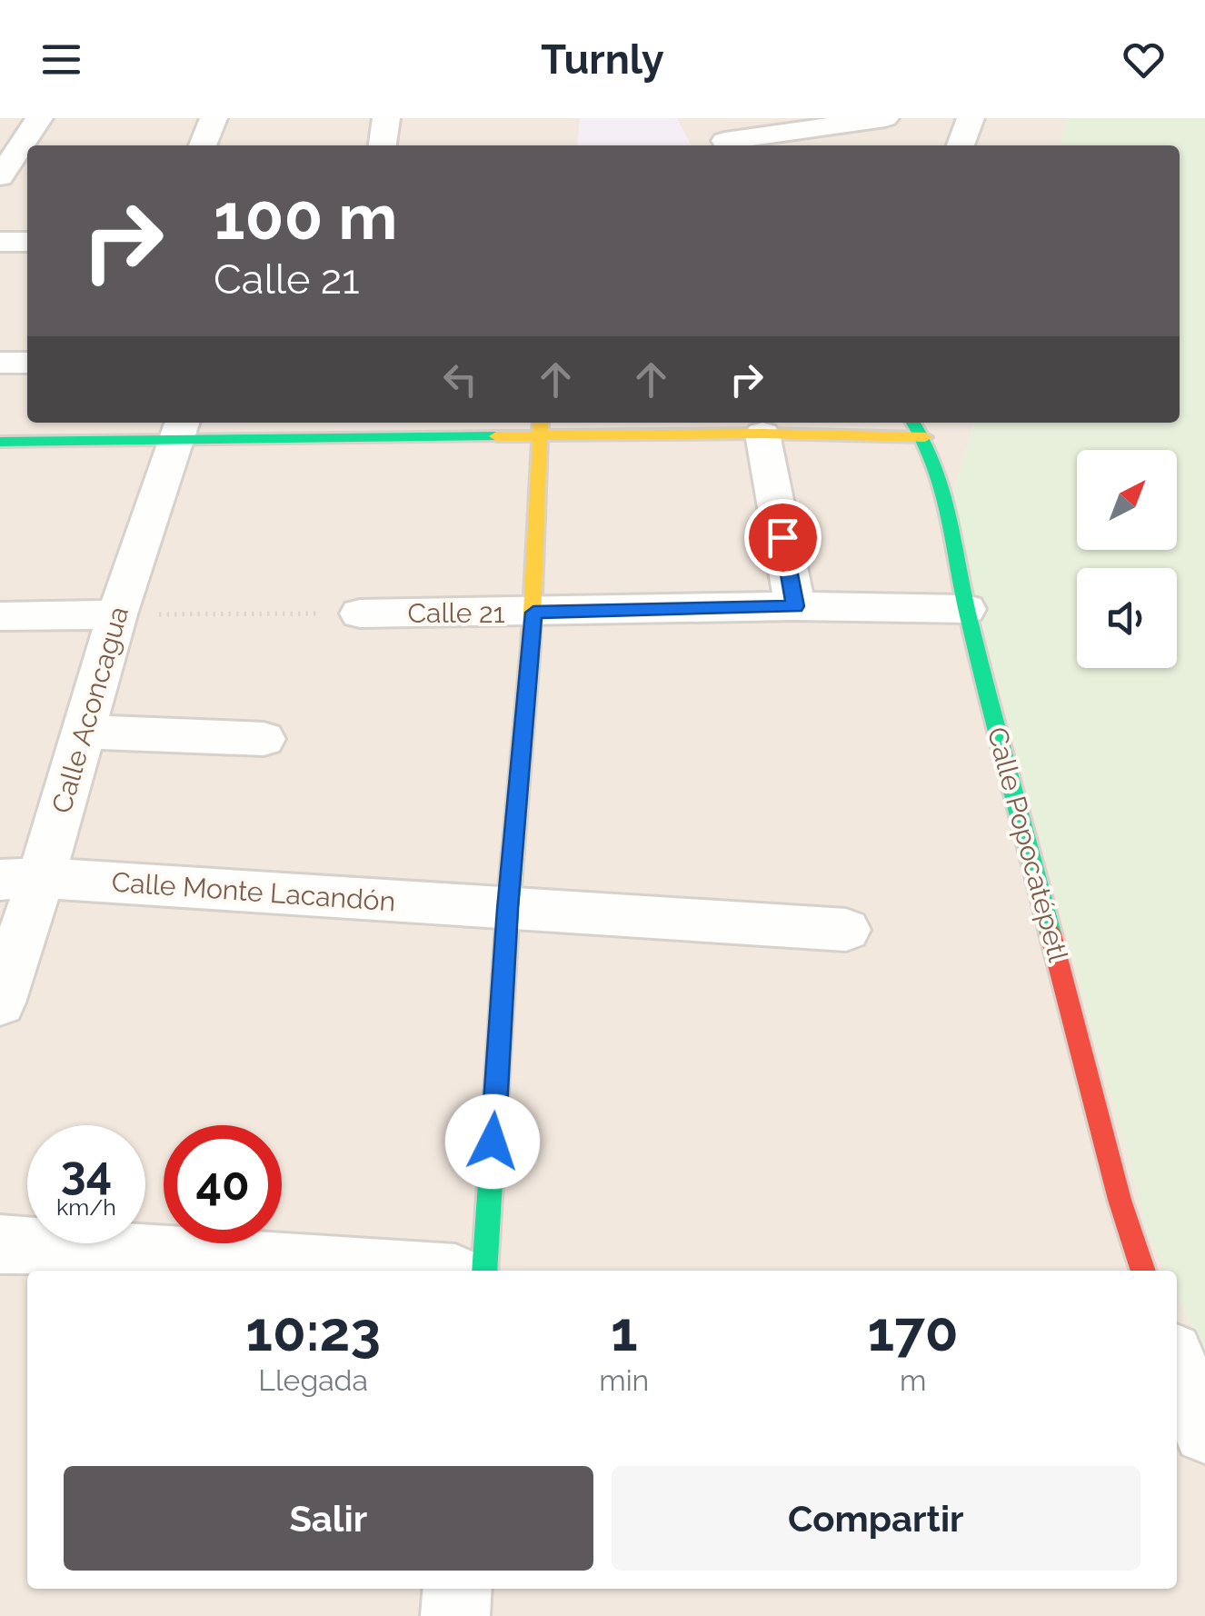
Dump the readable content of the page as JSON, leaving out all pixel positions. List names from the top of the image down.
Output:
{
  "streets": {
    "street": [
      "Calle 21",
      "Calle Aconcagua",
      "Calle Popocatépetl",
      "Calle Monte Lacandón"
    ]
  },
  "crossings": [
    ["Calle 21", "Calle Popocatépetl"],
    ["Calle Aconcagua", "Calle Monte Lacandón"]
  ],
  "north": "top right",
  "page": {
    "header": "Turnly",
    "turn": ["100 m", "Calle 21"],
    "speed": "34 km/h",
    "limit": "40",
    "eta": [
      "10:23",
      "Llegada",
      "1",
      "min",
      "170",
      "m"
    ],
    "buttons": ["Salir", "Compartir"]
  }
}
